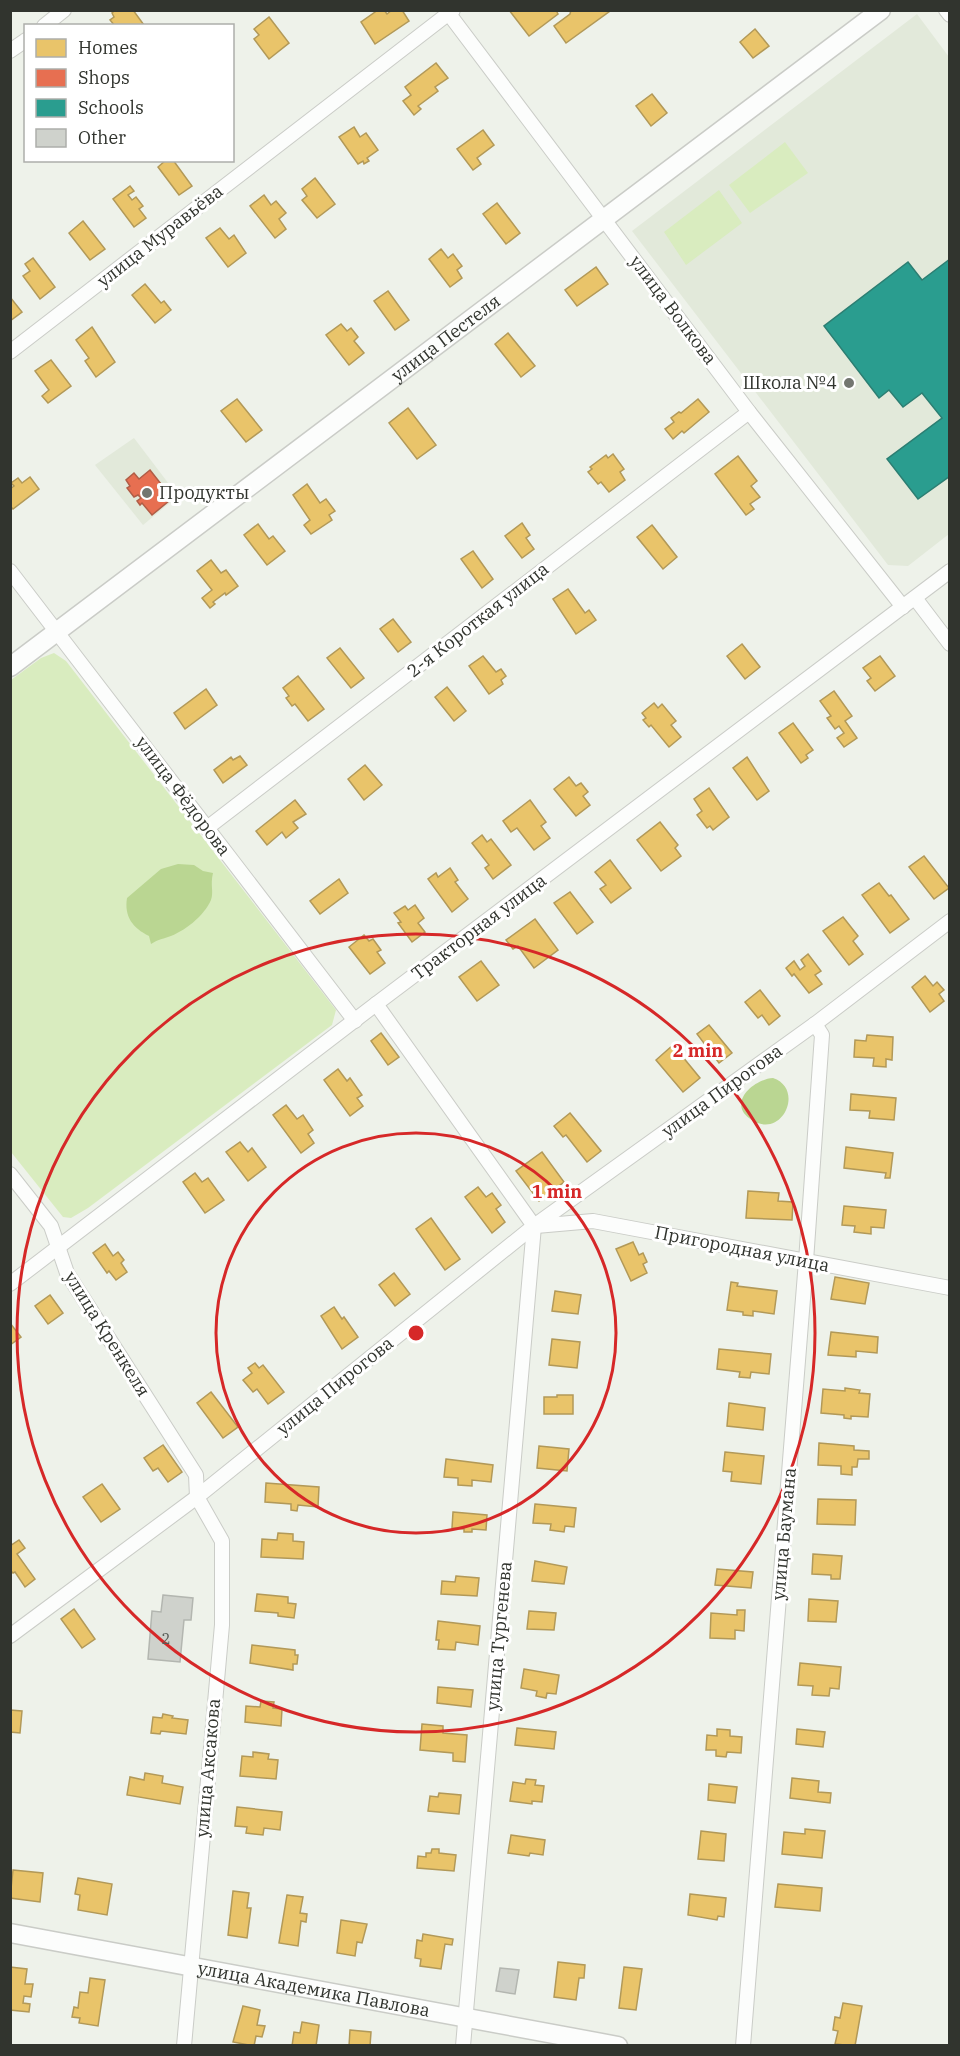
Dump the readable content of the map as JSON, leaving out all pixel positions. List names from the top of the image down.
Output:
{
  "streets": {
    "street": [
      "улица Муравьёва",
      "улица Волкова",
      "улица Пестеля",
      "2-я Короткая улица",
      "улица Фёдорова",
      "Тракторная улица",
      "улица Пирогова",
      "Пригородная улица",
      "улица Кренкеля",
      "улица Баумана",
      "улица Тургенева",
      "улица Аксакова",
      "улица Академика Павлова"
    ]
  },
  "crossings": [
    ["улица Муравьёва", "улица Волкова"],
    ["улица Волкова", "улица Пестеля"],
    ["улица Волкова", "2-я Короткая улица"],
    ["улица Волкова", "Тракторная улица"],
    ["улица Пестеля", "улица Фёдорова"],
    ["2-я Короткая улица", "улица Фёдорова"],
    ["улица Фёдорова", "Тракторная улица"],
    ["Тракторная улица", "улица Кренкеля"],
    ["улица Пирогова", "Пригородная улица"],
    ["улица Пирогова", "улица Кренкеля"],
    ["улица Пирогова", "улица Баумана"],
    ["улица Пирогова", "улица Тургенева"],
    ["улица Пирогова", "улица Аксакова"],
    ["Пригородная улица", "улица Баумана"],
    ["Пригородная улица", "улица Тургенева"],
    ["улица Кренкеля", "улица Аксакова"],
    ["улица Тургенева", "улица Академика Павлова"],
    ["улица Аксакова", "улица Академика Павлова"]
  ],
  "places": ["Школа №4", "Продукты"],
  "house_numbers": ["2"],
  "legend": [
    "Homes",
    "Shops",
    "Schools",
    "Other"
  ],
  "rings": ["2 min", "1 min"]
}
